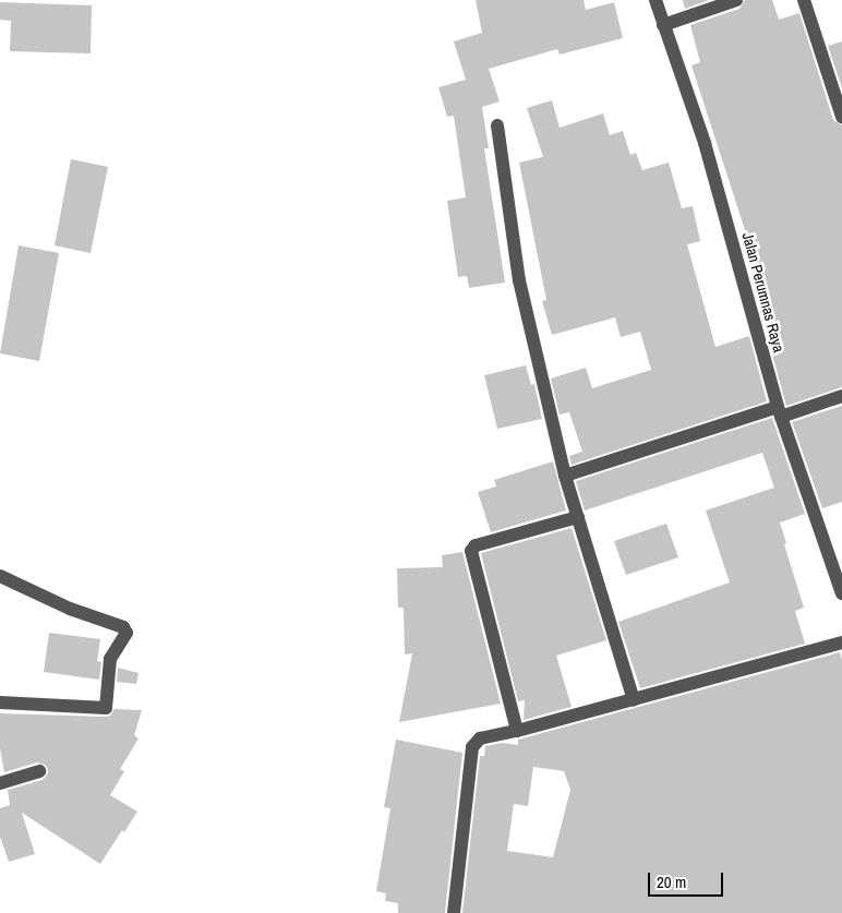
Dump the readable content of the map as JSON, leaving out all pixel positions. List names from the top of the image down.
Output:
{
  "streets": {
    "street": ["Jalan Perumnas Raya"]
  },
  "scale_bar": "20 m"
}
